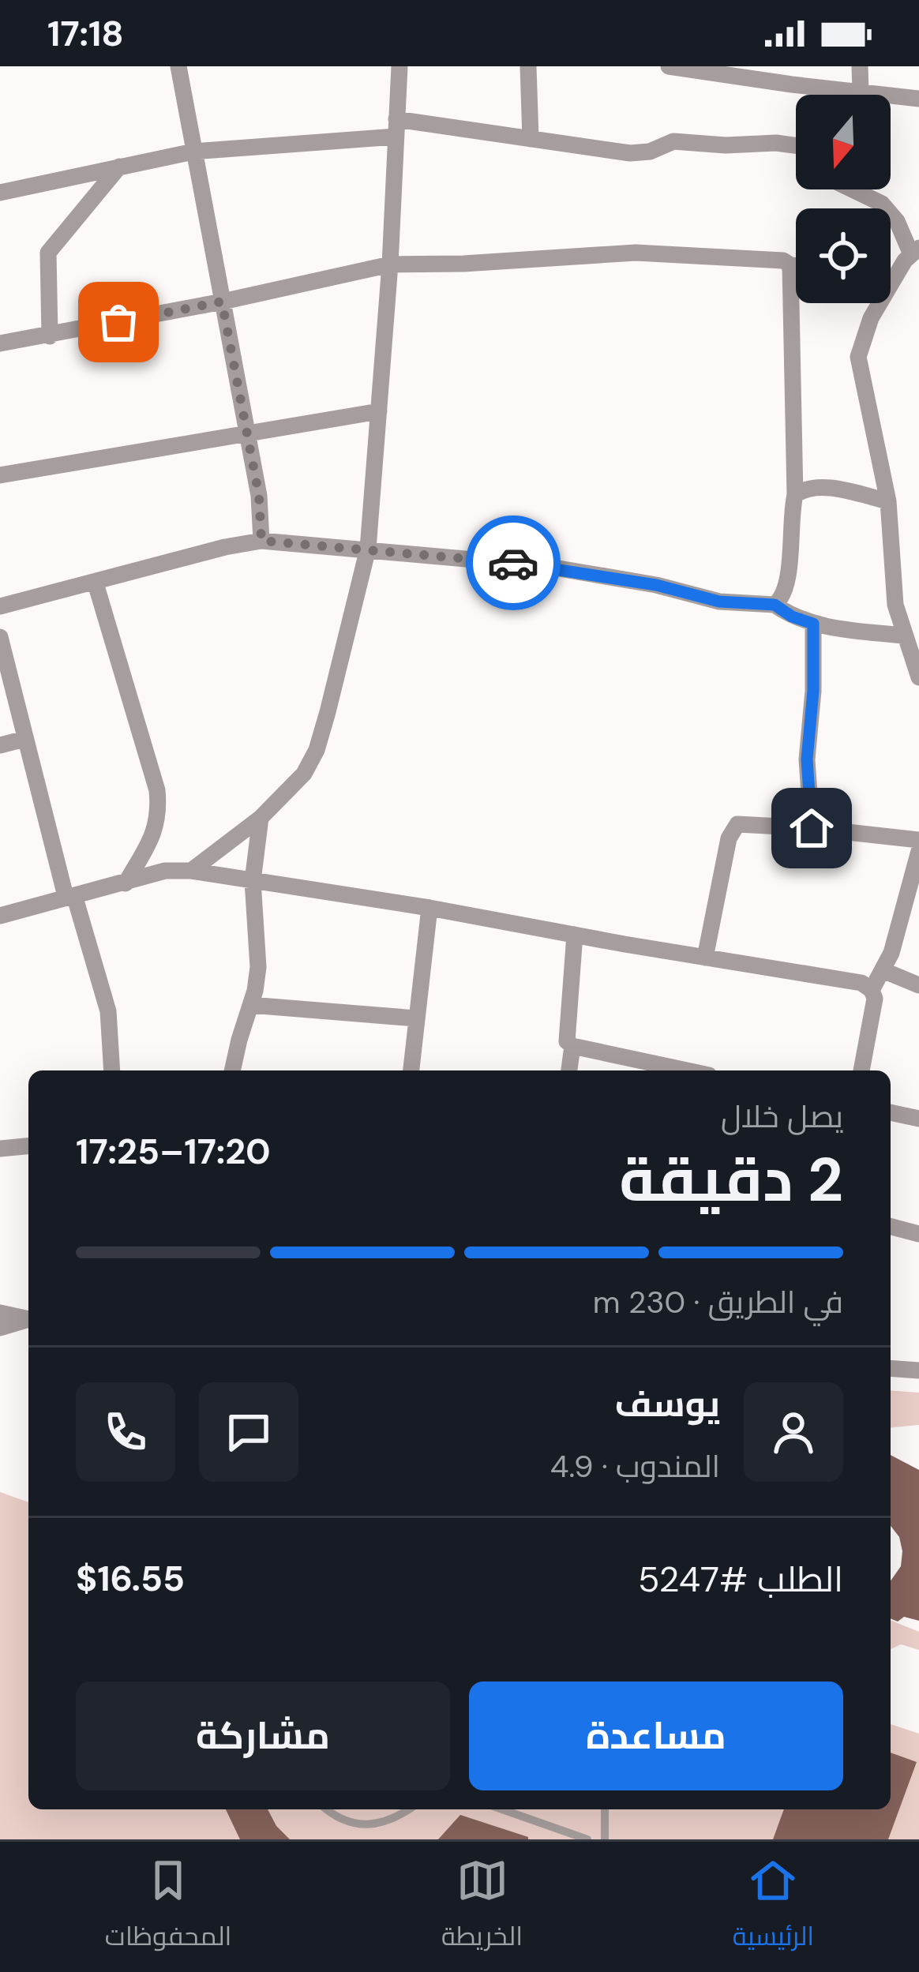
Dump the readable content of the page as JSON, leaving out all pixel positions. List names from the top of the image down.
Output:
{
  "north": "bottom",
  "page": {
    "status": "17:18",
    "heading": ["2 دقيقة", "يصل خلال", "17:20–17:25"],
    "panel": [
      "يوسف",
      "المندوب · 4.9",
      "الطلب #5247",
      "$16.55"
    ],
    "bar": "في الطريق · 230 m",
    "buttons": ["مساعدة", "مشاركة"],
    "tabs": ["الرئيسية", "الخريطة", "المحفوظات"]
  }
}
